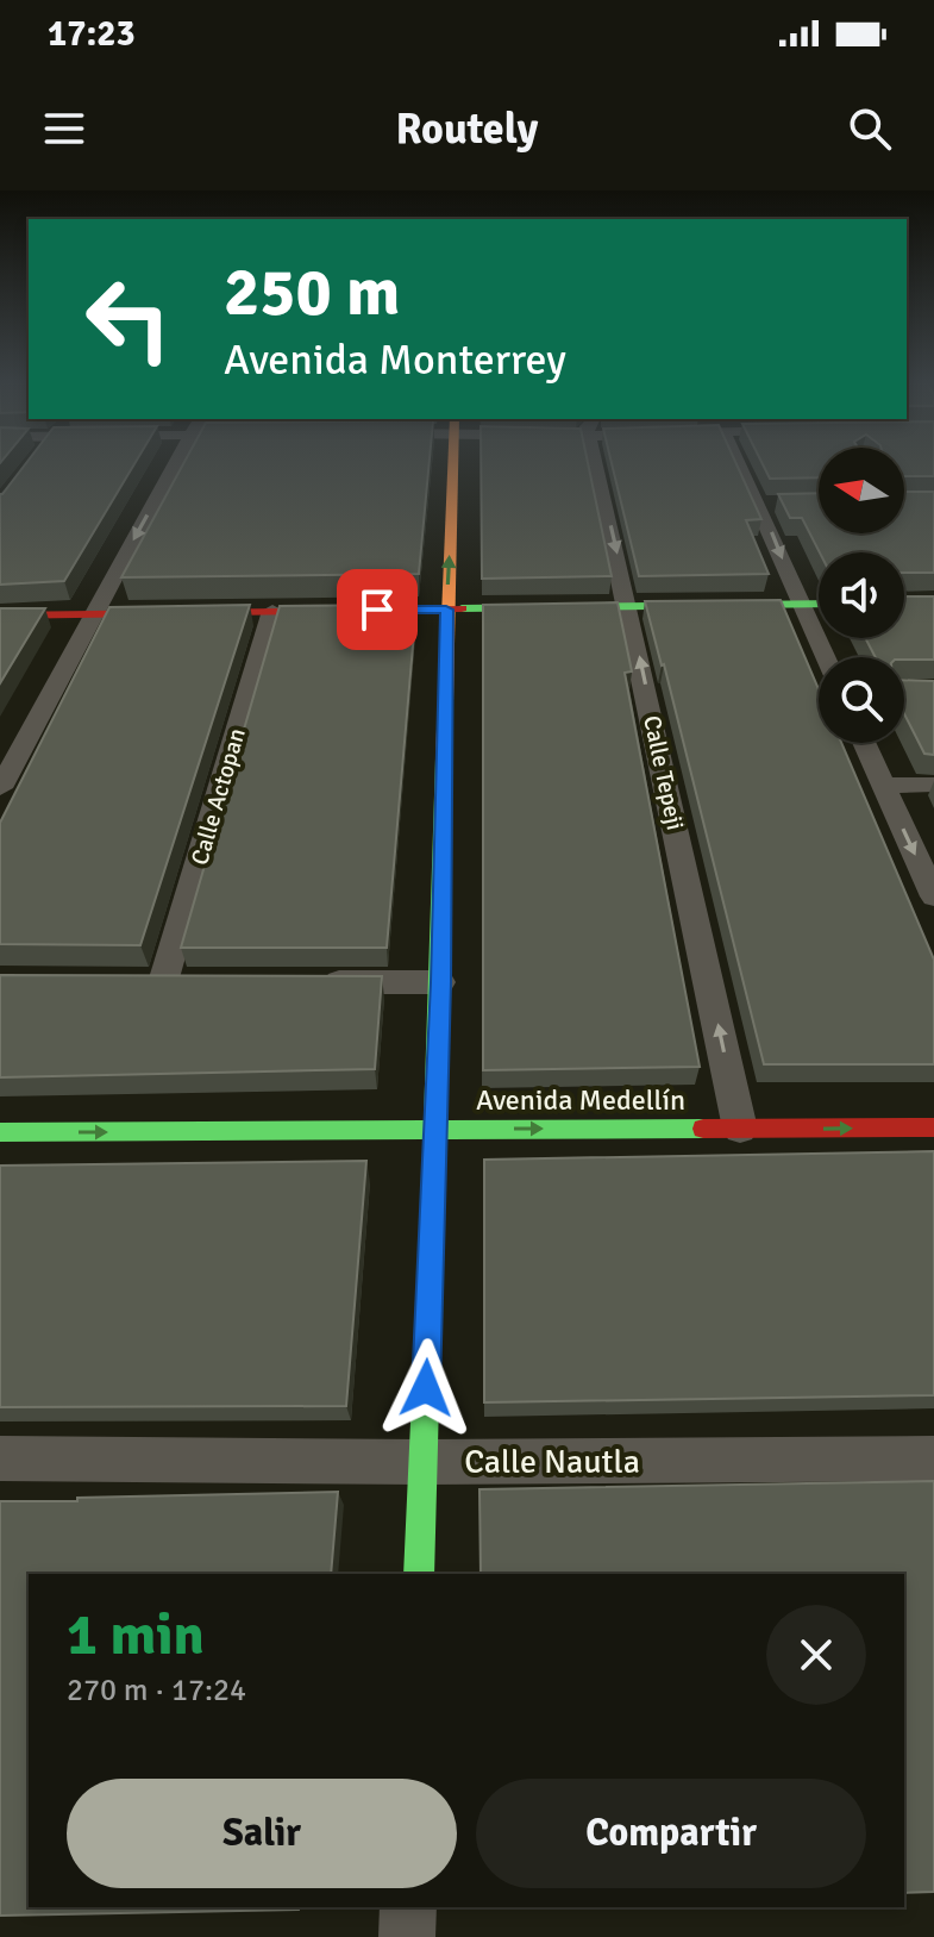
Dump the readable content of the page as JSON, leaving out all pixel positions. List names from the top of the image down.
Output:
{
  "streets": {
    "main road": ["Avenida Medellín"],
    "street": ["Calle Tepeji", "Calle Actopan", "Calle Nautla"]
  },
  "crossings": [
    ["Calle Tepeji", "Avenida Medellín"]
  ],
  "one_way": ["Avenida Medellín"],
  "north": "left",
  "page": {
    "status": "17:23",
    "header": "Routely",
    "turn": ["250 m", "Avenida Monterrey"],
    "heading": ["1 min", "270 m · 17:24"],
    "buttons": ["Salir", "Compartir"]
  }
}
